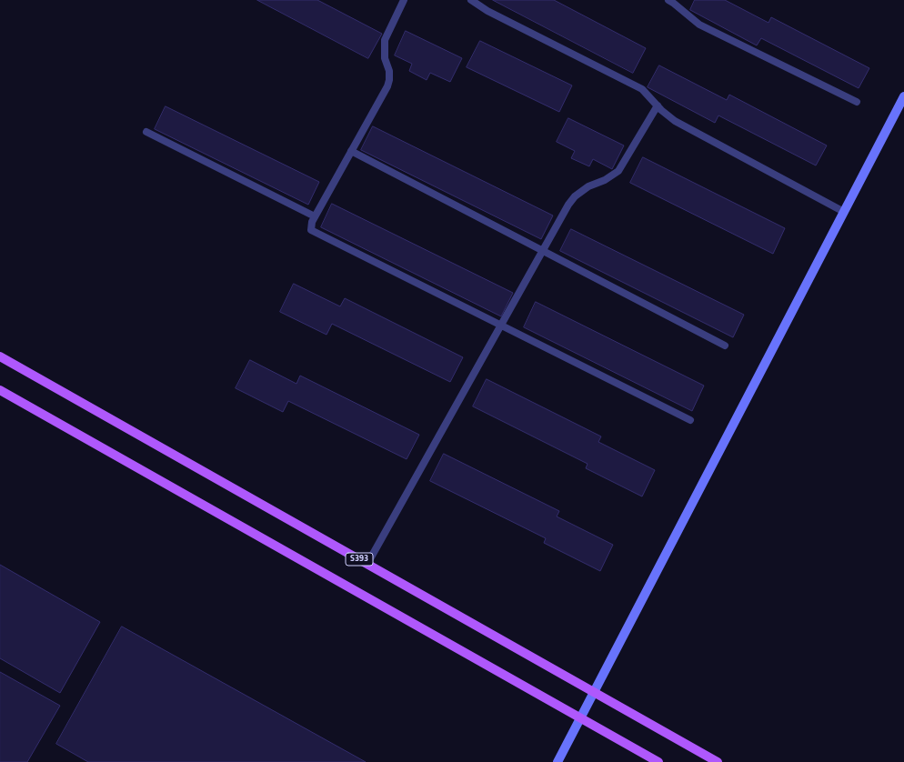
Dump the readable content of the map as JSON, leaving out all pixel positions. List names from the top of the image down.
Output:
{
  "streets": {
    "main road": ["S393"]
  }
}
